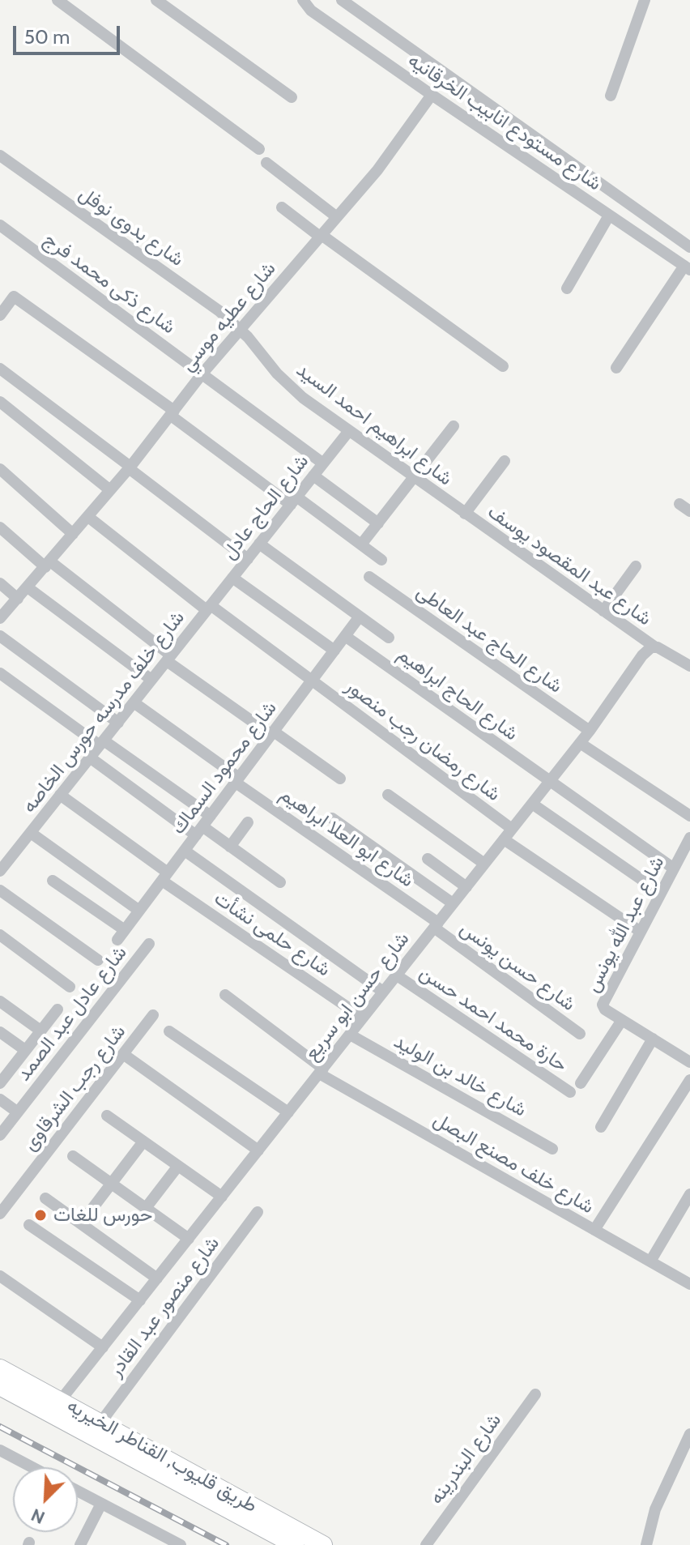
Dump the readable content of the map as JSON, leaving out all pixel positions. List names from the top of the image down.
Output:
{
  "streets": {
    "main road": ["طريق قليوب, القناطر الخيريه"],
    "street": [
      "شارع مستودع انابيب الخرقانيه",
      "شارع بدوى نوفل",
      "شارع ذكى محمد فرج",
      "شارع عطيه موسي",
      "شارع ابراهيم احمد السيد",
      "شارع الحاج عادل",
      "شارع عبد المقصود يوسف",
      "شارع الحاج عبد العاطى",
      "شارع الحاج ابراهيم",
      "شارع خلف مدرسه حورس الخاصه",
      "شارع رمضان رجب منصور",
      "شارع محمود السماك",
      "شارع ابو العلا ابراهيم",
      "شارع عبد الله يونس",
      "شارع حلمى نشأت",
      "شارع حسن يونس",
      "شارع حسن ابو سريع",
      "شارع عادل عبد الصمد",
      "حارة محمد احمد حسن",
      "شارع خالد بن الوليد",
      "شارع رجب الشرقاوى",
      "شارع خلف مصنع البصل",
      "شارع منصور عبد القادر",
      "شارع البندرينه"
    ]
  },
  "crossings": [
    ["شارع مستودع انابيب الخرقانيه", "شارع عطيه موسي"],
    ["شارع بدوى نوفل", "شارع عطيه موسي"],
    ["شارع بدوى نوفل", "شارع ابراهيم احمد السيد"],
    ["شارع ذكى محمد فرج", "شارع عطيه موسي"],
    ["شارع ذكى محمد فرج", "شارع الحاج عادل"],
    ["شارع عطيه موسي", "شارع ابراهيم احمد السيد"],
    ["شارع عطيه موسي", "شارع رمضان رجب منصور"],
    ["شارع ابراهيم احمد السيد", "شارع الحاج عادل"],
    ["شارع ابراهيم احمد السيد", "شارع عبد المقصود يوسف"],
    ["شارع الحاج عادل", "شارع خلف مدرسه حورس الخاصه"],
    ["شارع الحاج عادل", "شارع رمضان رجب منصور"],
    ["شارع عبد المقصود يوسف", "شارع حسن ابو سريع"],
    ["شارع الحاج عبد العاطى", "شارع حسن ابو سريع"],
    ["شارع الحاج ابراهيم", "شارع محمود السماك"],
    ["شارع الحاج ابراهيم", "شارع عبد الله يونس"],
    ["شارع الحاج ابراهيم", "شارع حسن ابو سريع"],
    ["شارع خلف مدرسه حورس الخاصه", "شارع رمضان رجب منصور"],
    ["شارع خلف مدرسه حورس الخاصه", "شارع ابو العلا ابراهيم"],
    ["شارع خلف مدرسه حورس الخاصه", "شارع حلمى نشأت"],
    ["شارع رمضان رجب منصور", "شارع محمود السماك"],
    ["شارع رمضان رجب منصور", "شارع حسن ابو سريع"],
    ["شارع محمود السماك", "شارع ابو العلا ابراهيم"],
    ["شارع محمود السماك", "شارع حلمى نشأت"],
    ["شارع ابو العلا ابراهيم", "شارع حسن يونس"],
    ["شارع ابو العلا ابراهيم", "شارع حسن ابو سريع"],
    ["شارع حلمى نشأت", "شارع حسن ابو سريع"],
    ["شارع حسن يونس", "شارع حسن ابو سريع"],
    ["شارع حسن ابو سريع", "حارة محمد احمد حسن"],
    ["شارع حسن ابو سريع", "شارع خالد بن الوليد"],
    ["شارع حسن ابو سريع", "شارع خلف مصنع البصل"],
    ["شارع حسن ابو سريع", "طريق قليوب, القناطر الخيريه"],
    ["شارع منصور عبد القادر", "طريق قليوب, القناطر الخيريه"]
  ],
  "places": ["حورس للغات"],
  "scale_bar": "50 m",
  "north": "bottom left"
}
